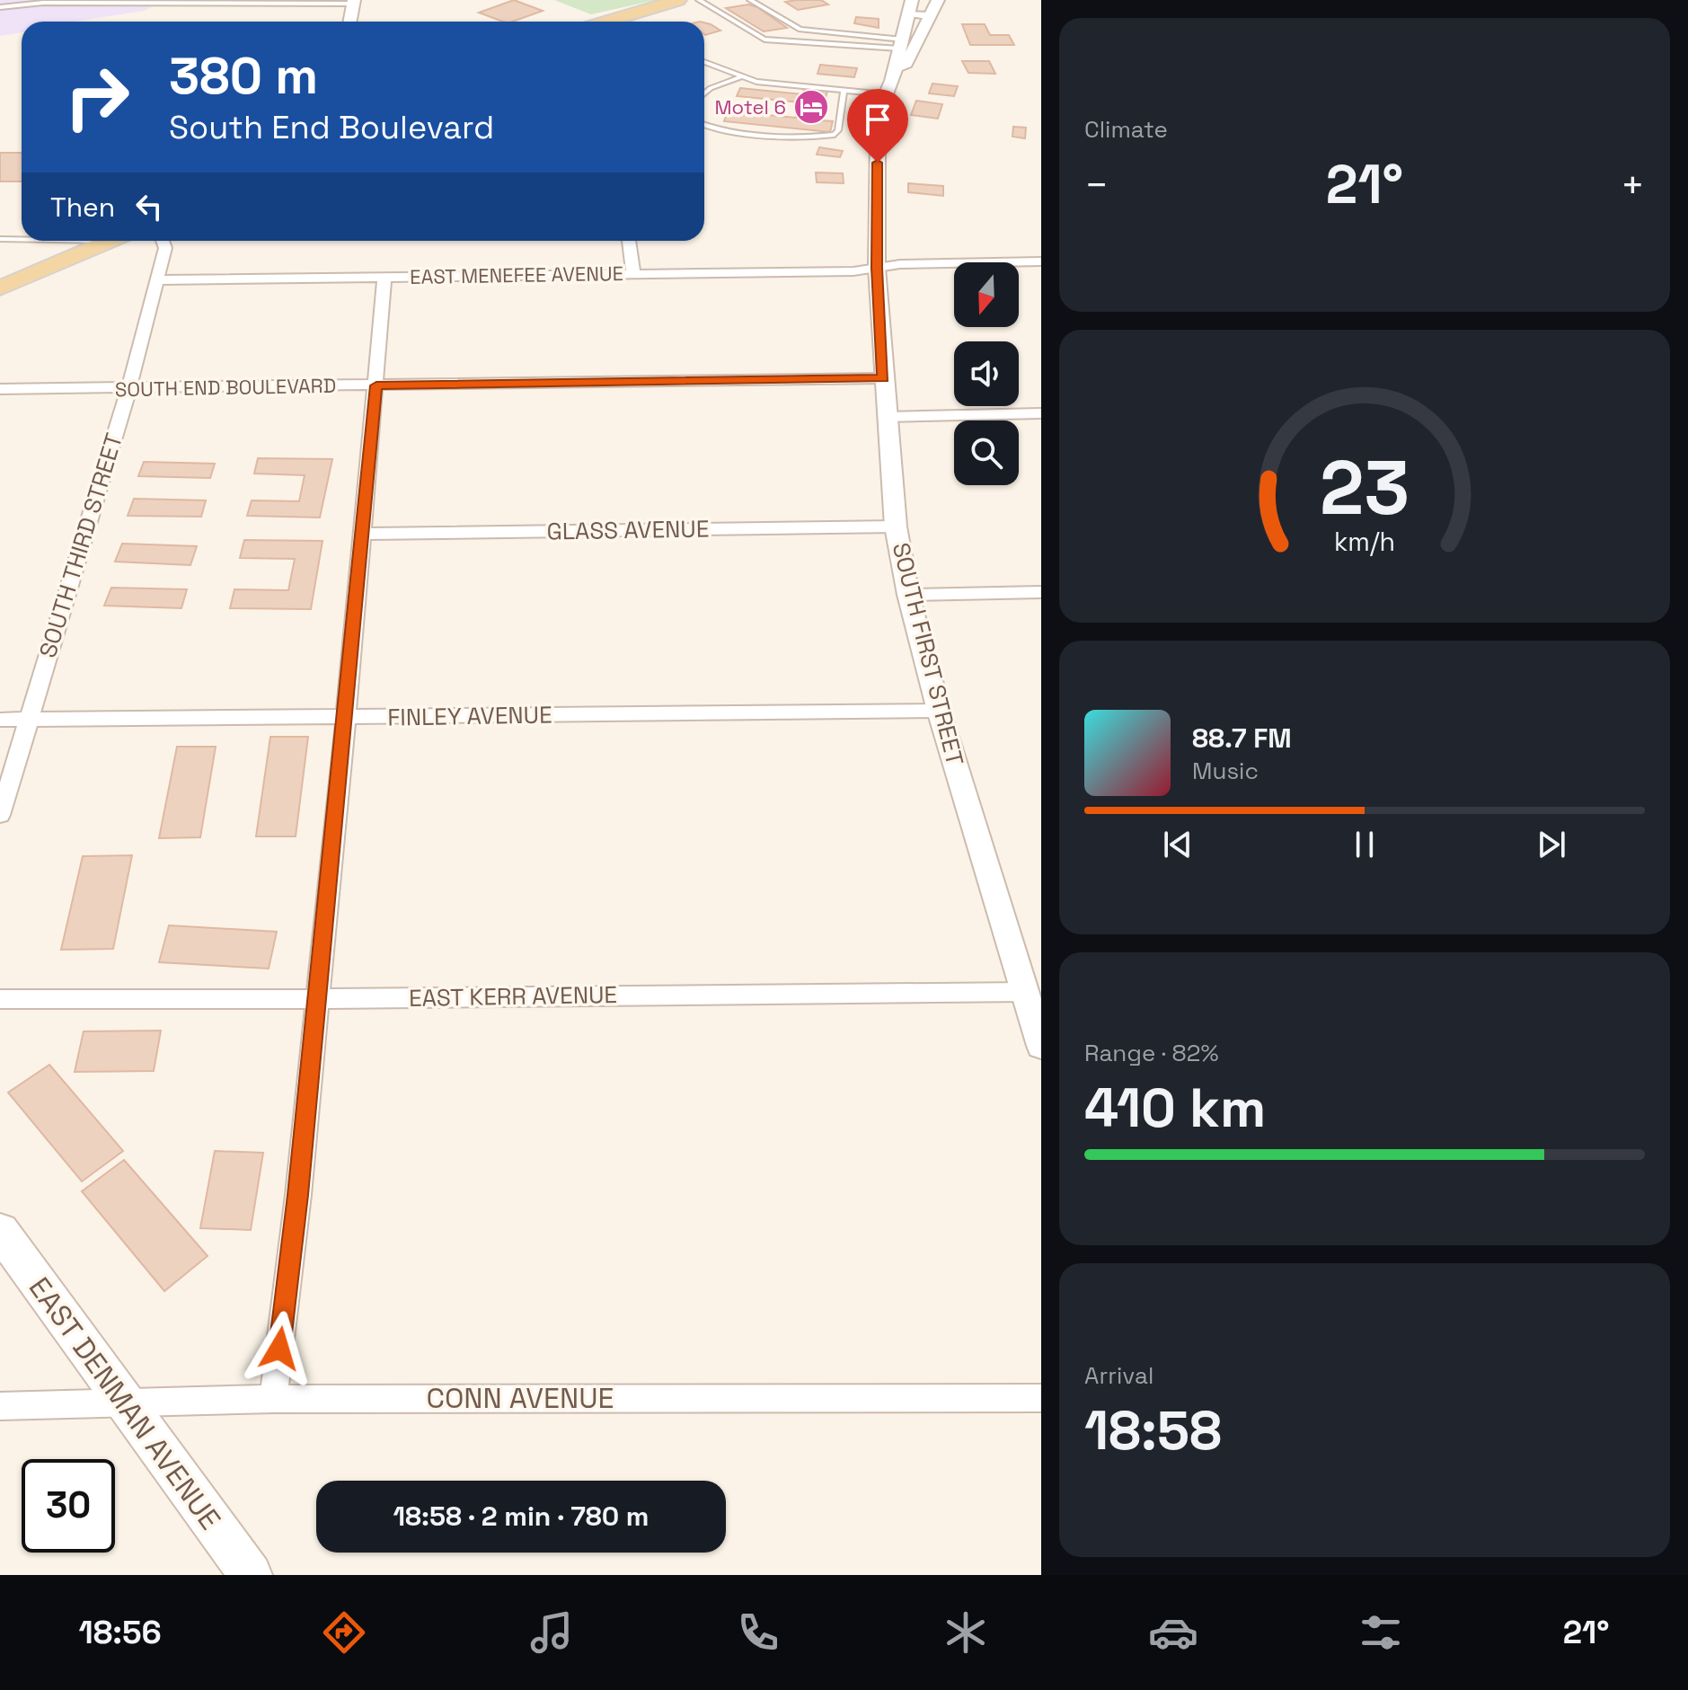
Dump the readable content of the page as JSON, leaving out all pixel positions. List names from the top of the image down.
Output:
{
  "streets": {
    "main road": ["EAST DENMAN AVENUE"],
    "street": [
      "EAST MENEFEE AVENUE",
      "SOUTH END BOULEVARD",
      "GLASS AVENUE",
      "SOUTH THIRD STREET",
      "SOUTH FIRST STREET",
      "FINLEY AVENUE",
      "EAST KERR AVENUE",
      "CONN AVENUE"
    ]
  },
  "crossings": [
    ["EAST MENEFEE AVENUE", "SOUTH THIRD STREET"],
    ["EAST MENEFEE AVENUE", "SOUTH FIRST STREET"],
    ["SOUTH END BOULEVARD", "SOUTH THIRD STREET"],
    ["SOUTH END BOULEVARD", "SOUTH FIRST STREET"],
    ["GLASS AVENUE", "SOUTH FIRST STREET"],
    ["SOUTH THIRD STREET", "FINLEY AVENUE"],
    ["SOUTH FIRST STREET", "FINLEY AVENUE"],
    ["SOUTH FIRST STREET", "EAST KERR AVENUE"],
    ["CONN AVENUE", "EAST DENMAN AVENUE"]
  ],
  "places": {
    "hotel": ["Motel 6"]
  },
  "north": "bottom",
  "page": {
    "tile": [
      "Climate",
      ["Range · 82%", "410 km"],
      ["Arrival", "18:58"]
    ],
    "turn": ["380 m", "South End Boulevard"],
    "heat": ["−", "21°", "+"],
    "then": "Then",
    "song": ["88.7 FM", "Music"],
    "limit": "30",
    "trip": "18:58 · 2 min · 780 m",
    "tabs": ["18:56", "21°"],
    "gauge": ["23", "km/h"]
  }
}
